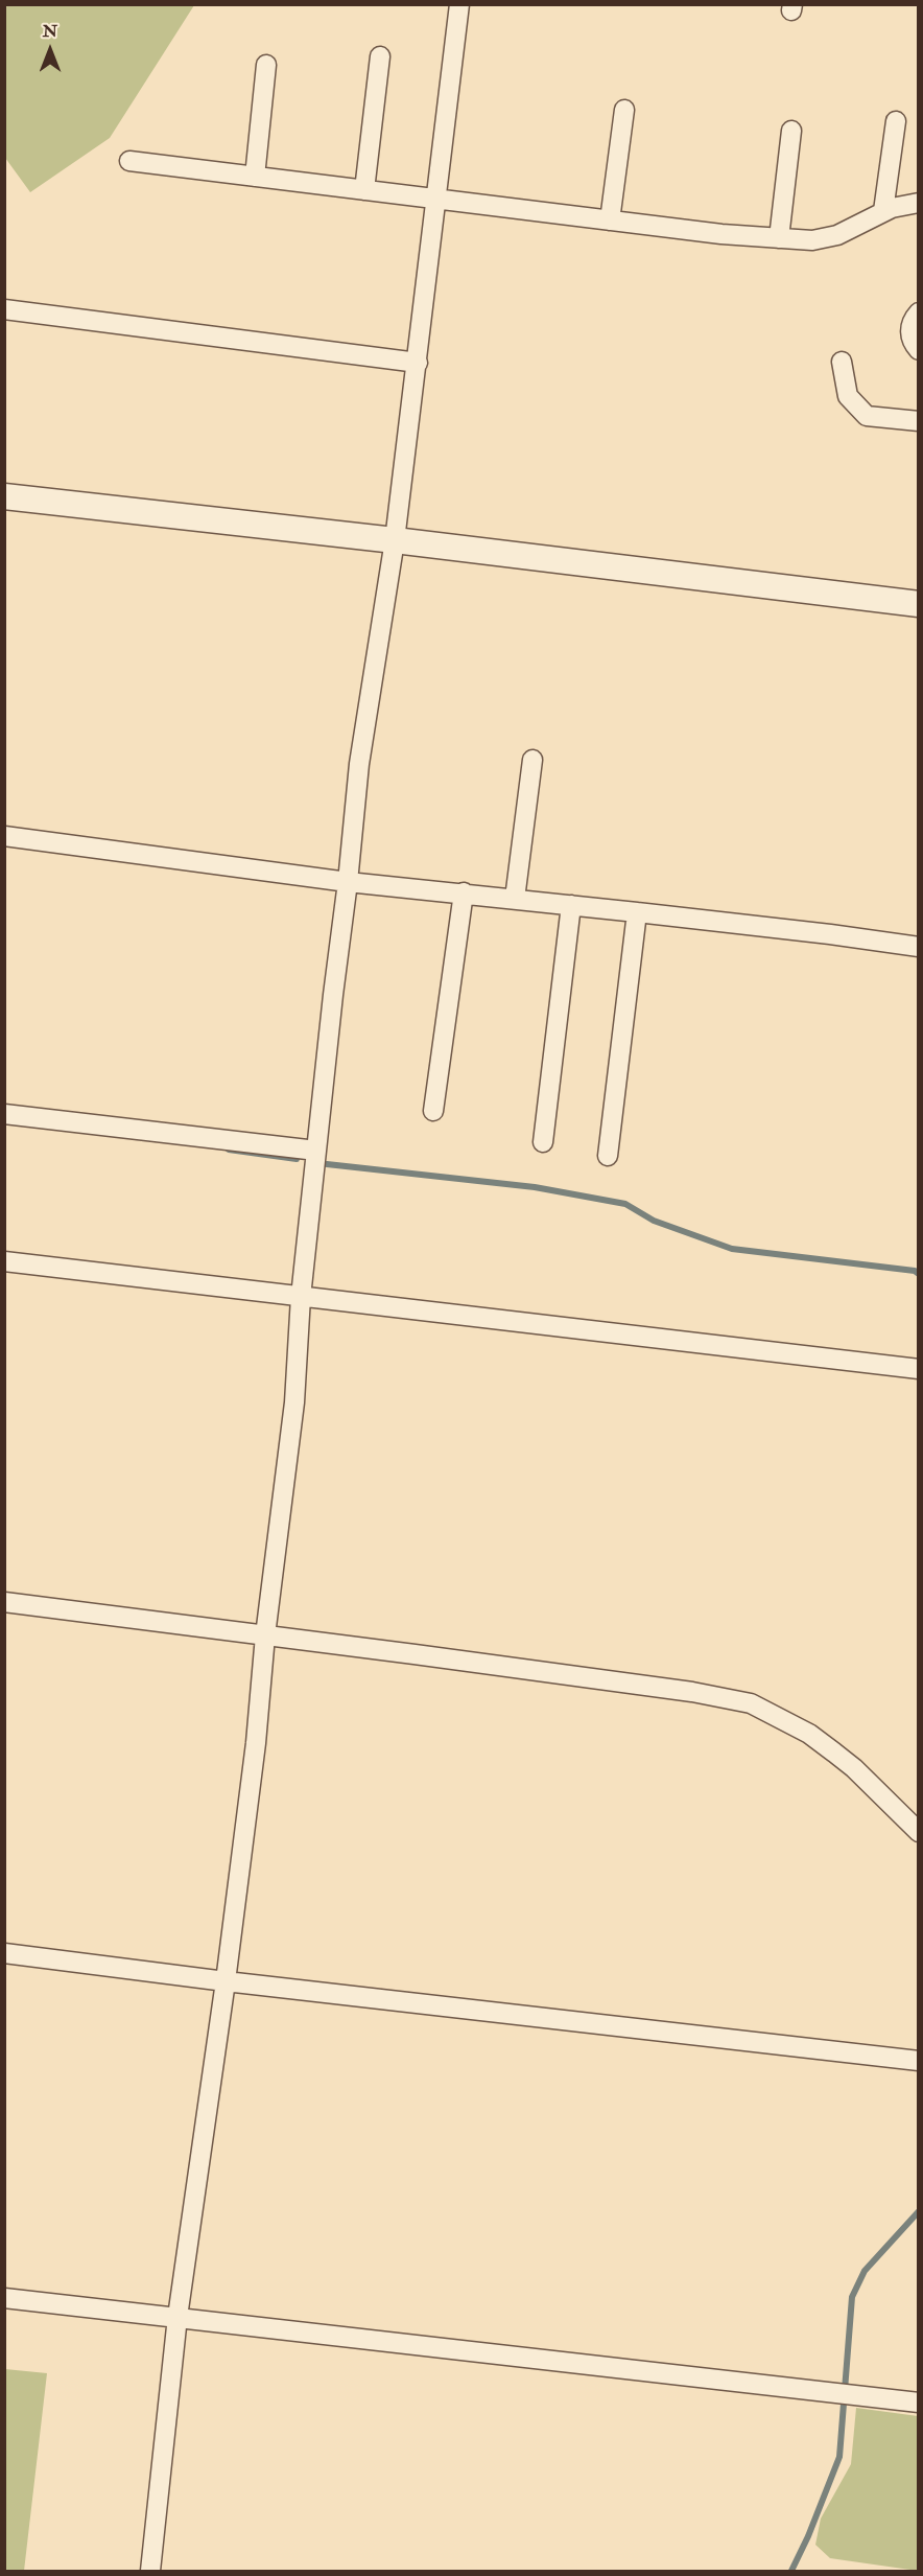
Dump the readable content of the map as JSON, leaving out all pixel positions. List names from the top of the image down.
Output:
{
  "north": "top"
}
